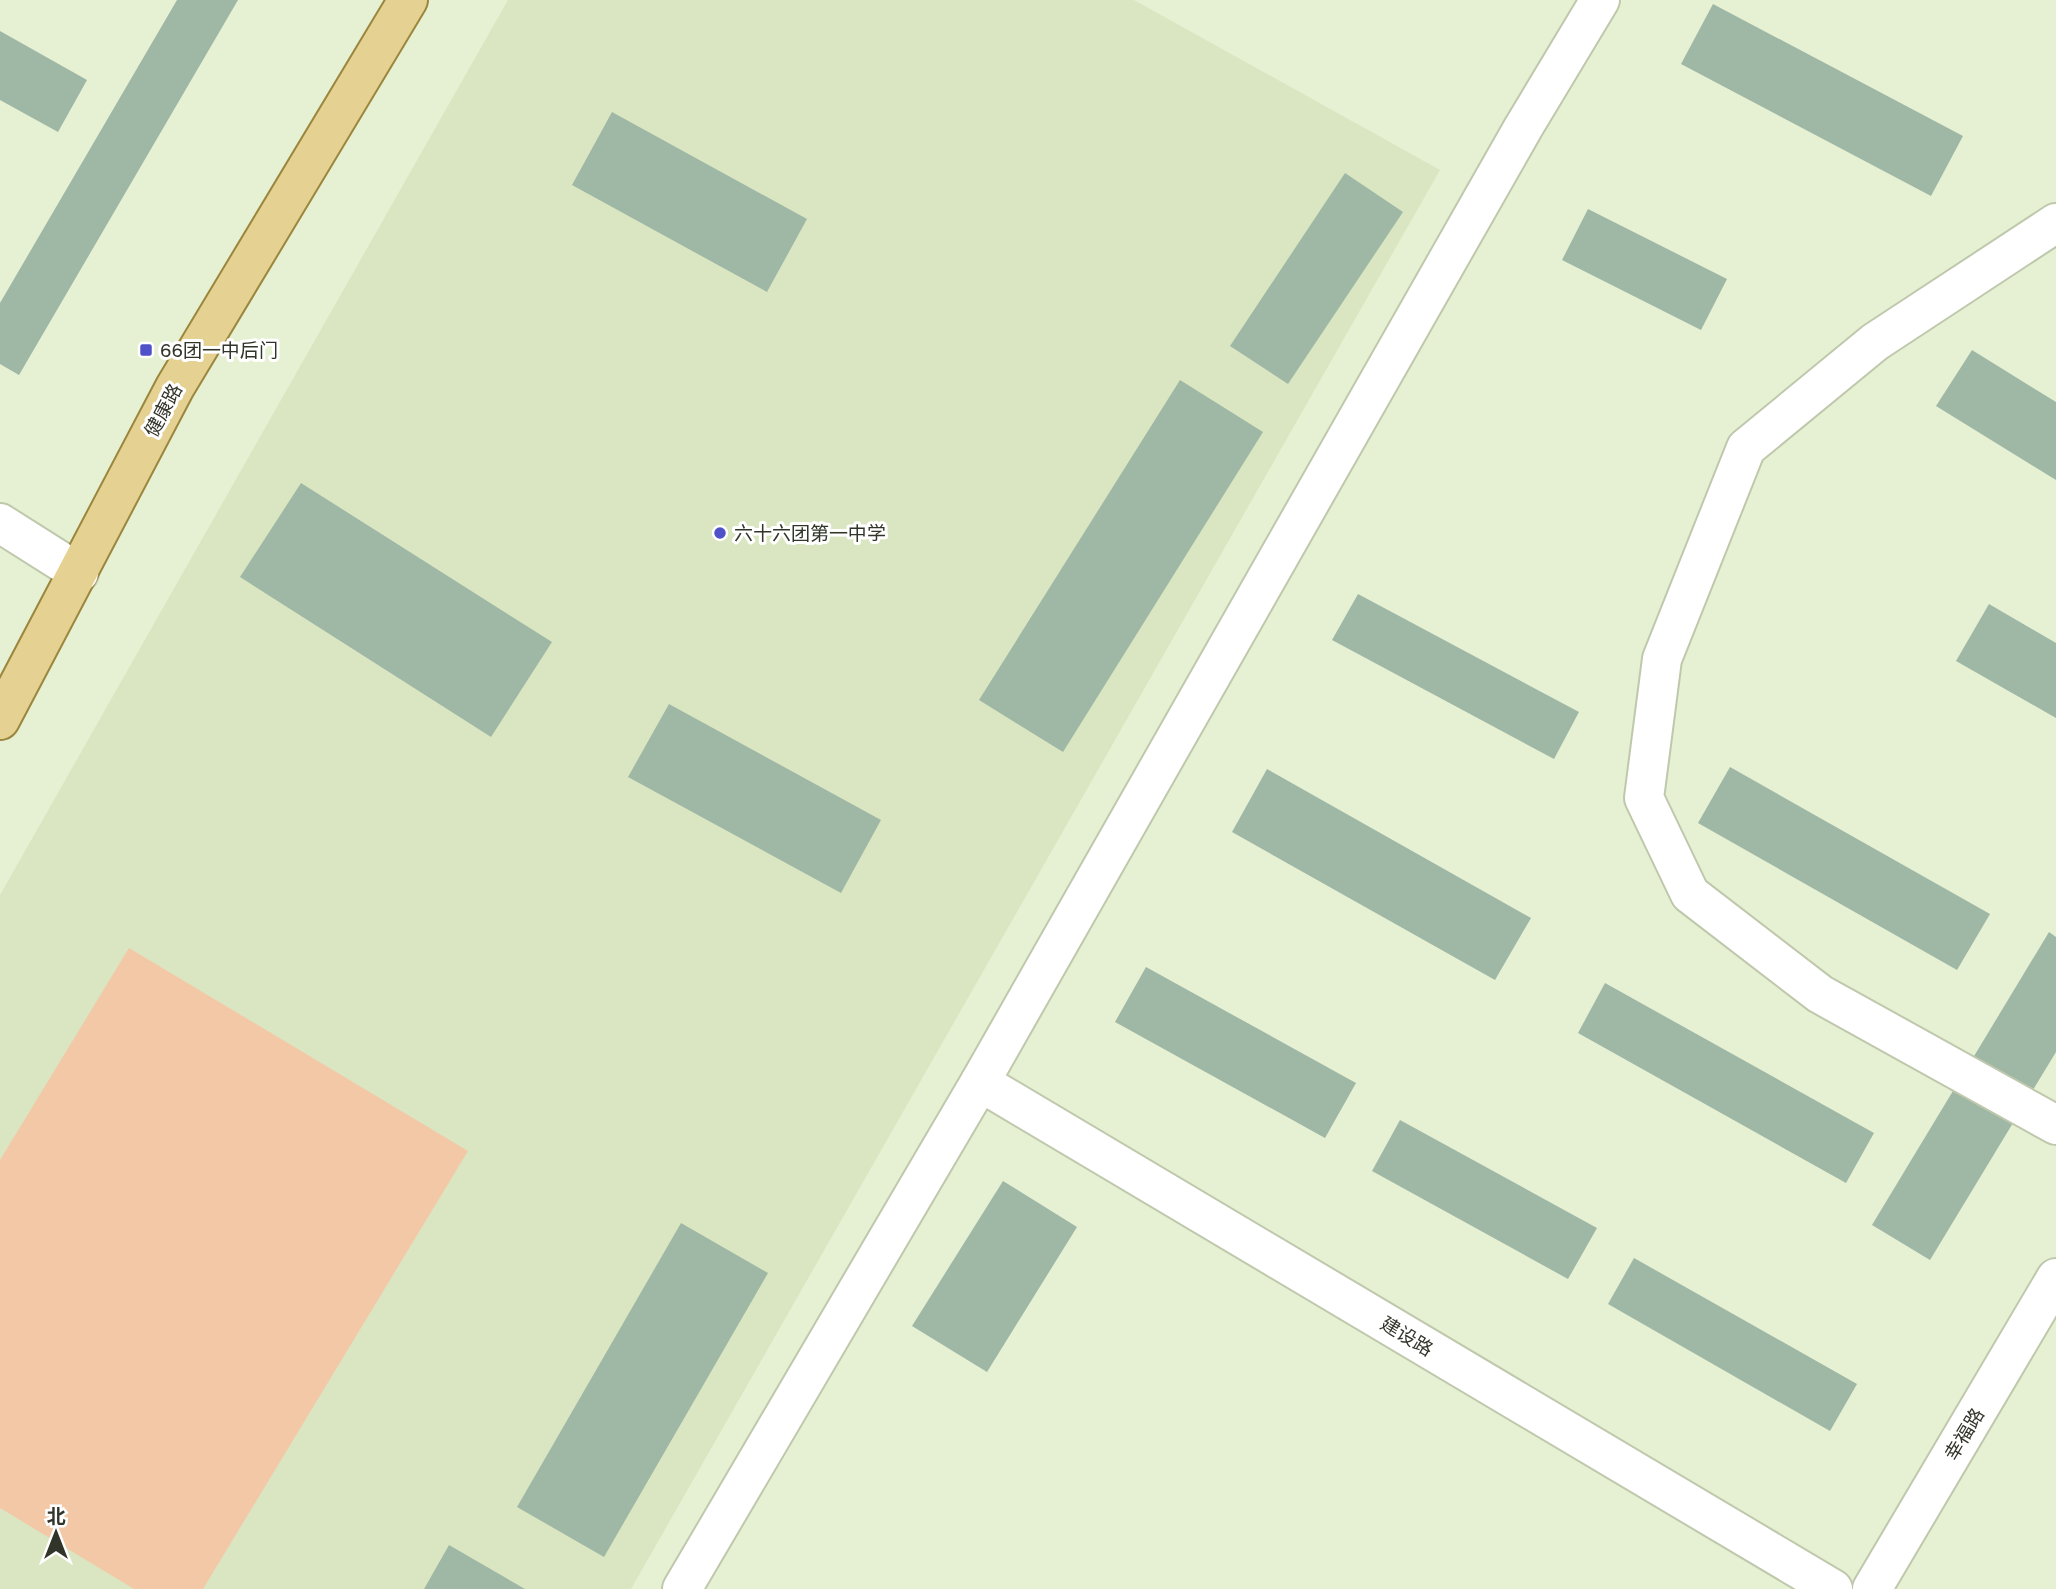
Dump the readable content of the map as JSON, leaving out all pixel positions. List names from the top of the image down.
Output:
{
  "streets": {
    "main road": ["健康路"],
    "street": ["建设路", "幸福路"]
  },
  "places": {
    "transit": ["66团一中后门"],
    "other": ["六十六团第一中学"]
  },
  "north": "top"
}
